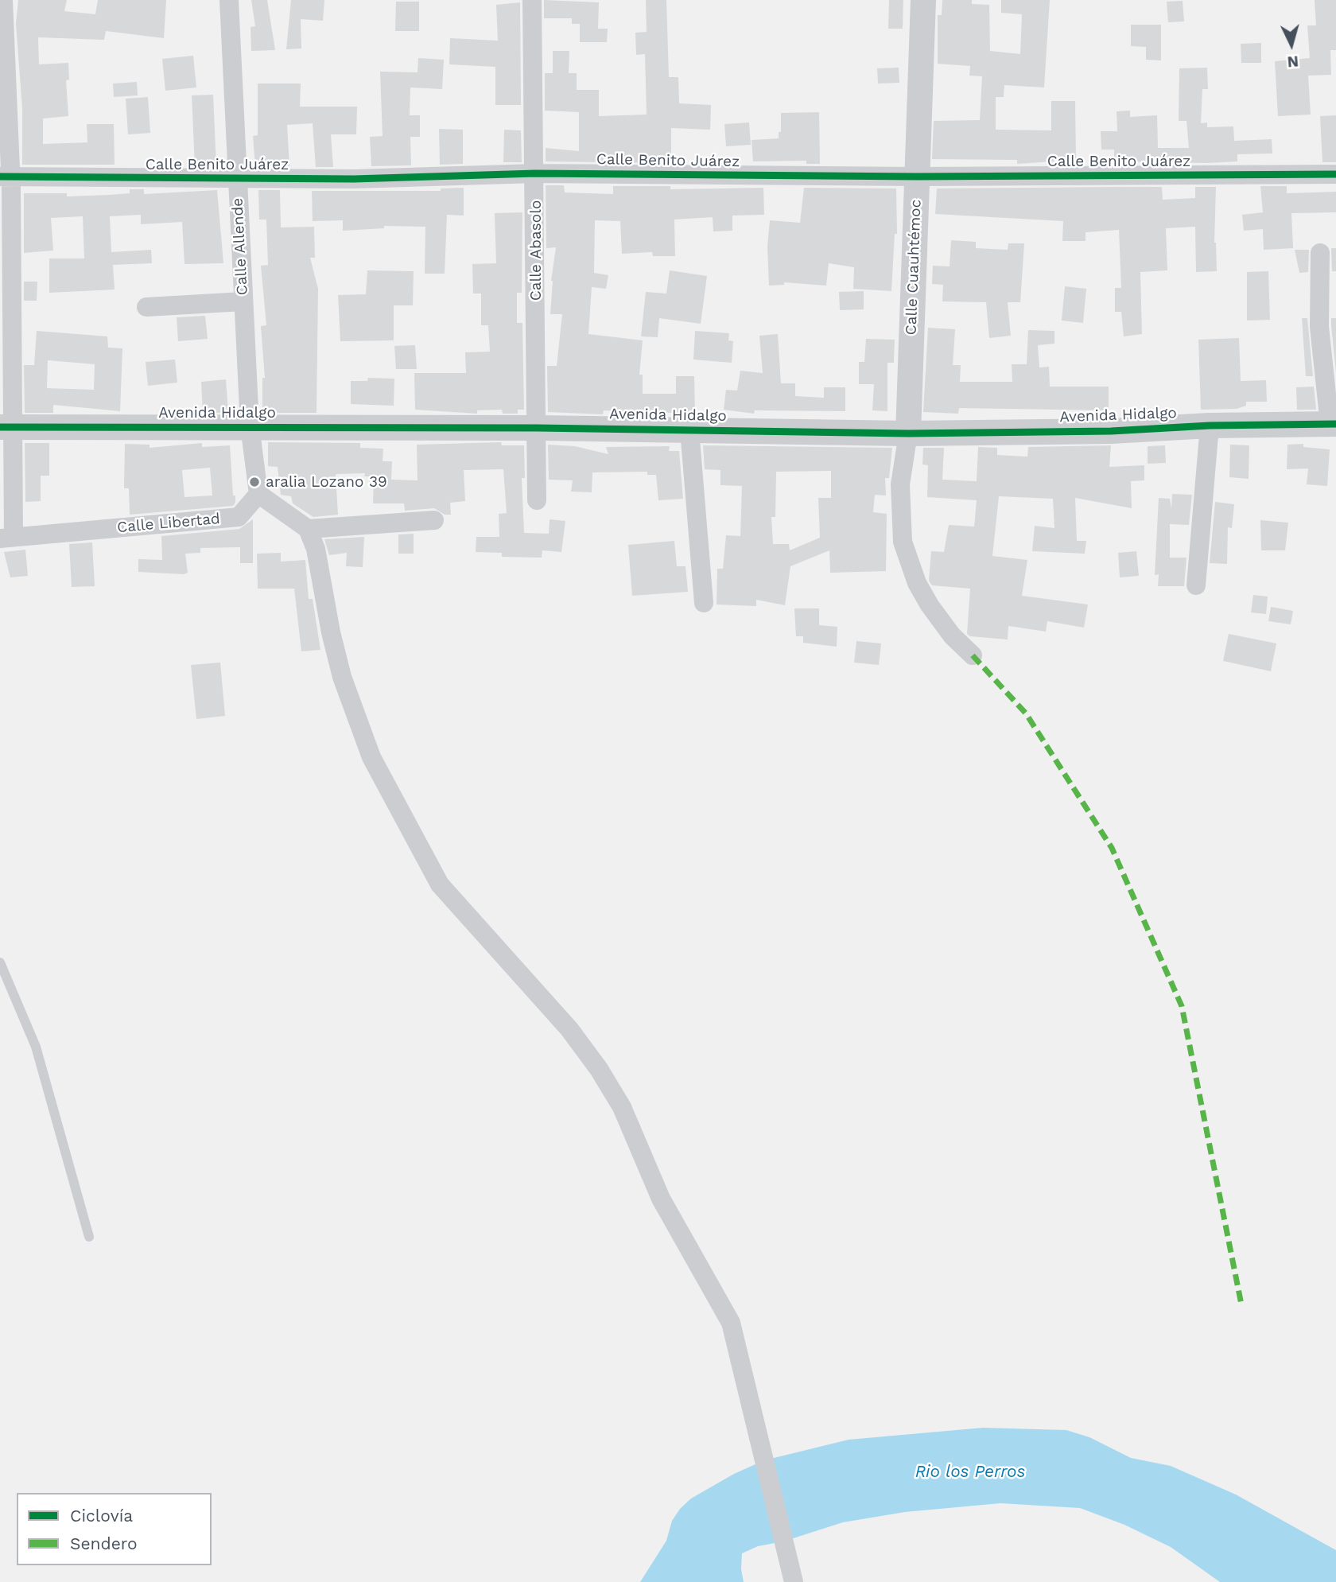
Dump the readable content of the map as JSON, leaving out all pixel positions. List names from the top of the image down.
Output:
{
  "streets": {
    "street": [
      "Calle Benito Juárez",
      "Calle Allende",
      "Calle Abasolo",
      "Calle Cuauhtémoc",
      "Avenida Hidalgo",
      "Calle Libertad"
    ]
  },
  "crossings": [
    ["Calle Benito Juárez", "Calle Allende"],
    ["Calle Benito Juárez", "Calle Abasolo"],
    ["Calle Benito Juárez", "Calle Cuauhtémoc"],
    ["Calle Allende", "Avenida Hidalgo"],
    ["Calle Abasolo", "Avenida Hidalgo"],
    ["Calle Cuauhtémoc", "Avenida Hidalgo"]
  ],
  "water": ["Rio los Perros"],
  "places": ["aralia Lozano 39"],
  "legend": ["Ciclovía", "Sendero"],
  "north": "bottom"
}
